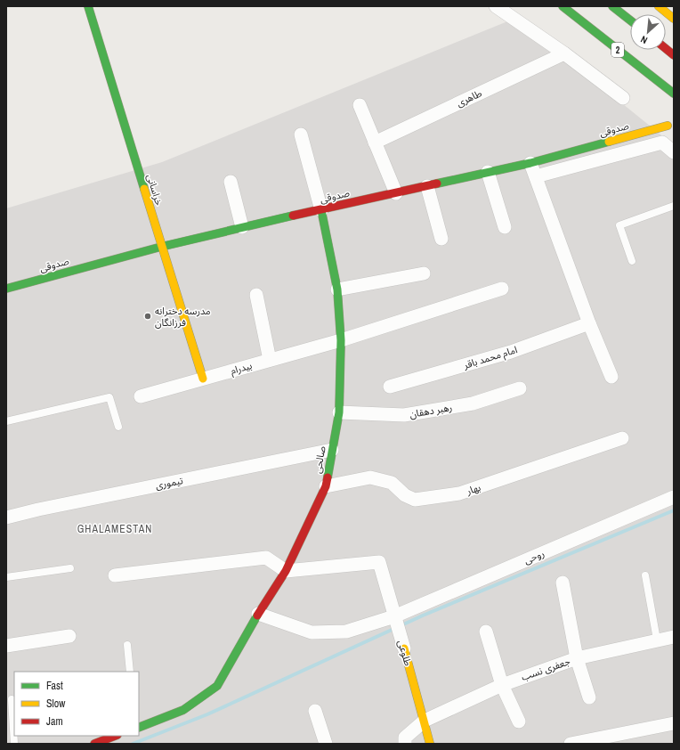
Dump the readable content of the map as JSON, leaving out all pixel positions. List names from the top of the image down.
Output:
{
  "streets": {
    "main road": [
      "2",
      "صدوقی",
      "خراسانی",
      "صالحی",
      "طلوعی"
    ],
    "street": [
      "طاهری",
      "امام محمد باقر",
      "بیدرام",
      "رهبر دهقان",
      "تیموری",
      "بهار",
      "روحی",
      "جعفری نسب"
    ]
  },
  "crossings": [
    ["صدوقی", "خراسانی"],
    ["صدوقی", "صالحی"],
    ["خراسانی", "بیدرام"],
    ["بیدرام", "صالحی"],
    ["رهبر دهقان", "صالحی"],
    ["صالحی", "تیموری"],
    ["صالحی", "بهار"],
    ["صالحی", "روحی"],
    ["صالحی", "طلوعی"],
    ["روحی", "طلوعی"],
    ["طلوعی", "جعفری نسب"]
  ],
  "districts": ["GHALAMESTAN"],
  "places": ["مدرسه دخترانه فرزانگان"],
  "legend": ["Fast", "Slow", "Jam"],
  "north": "bottom left"
}
